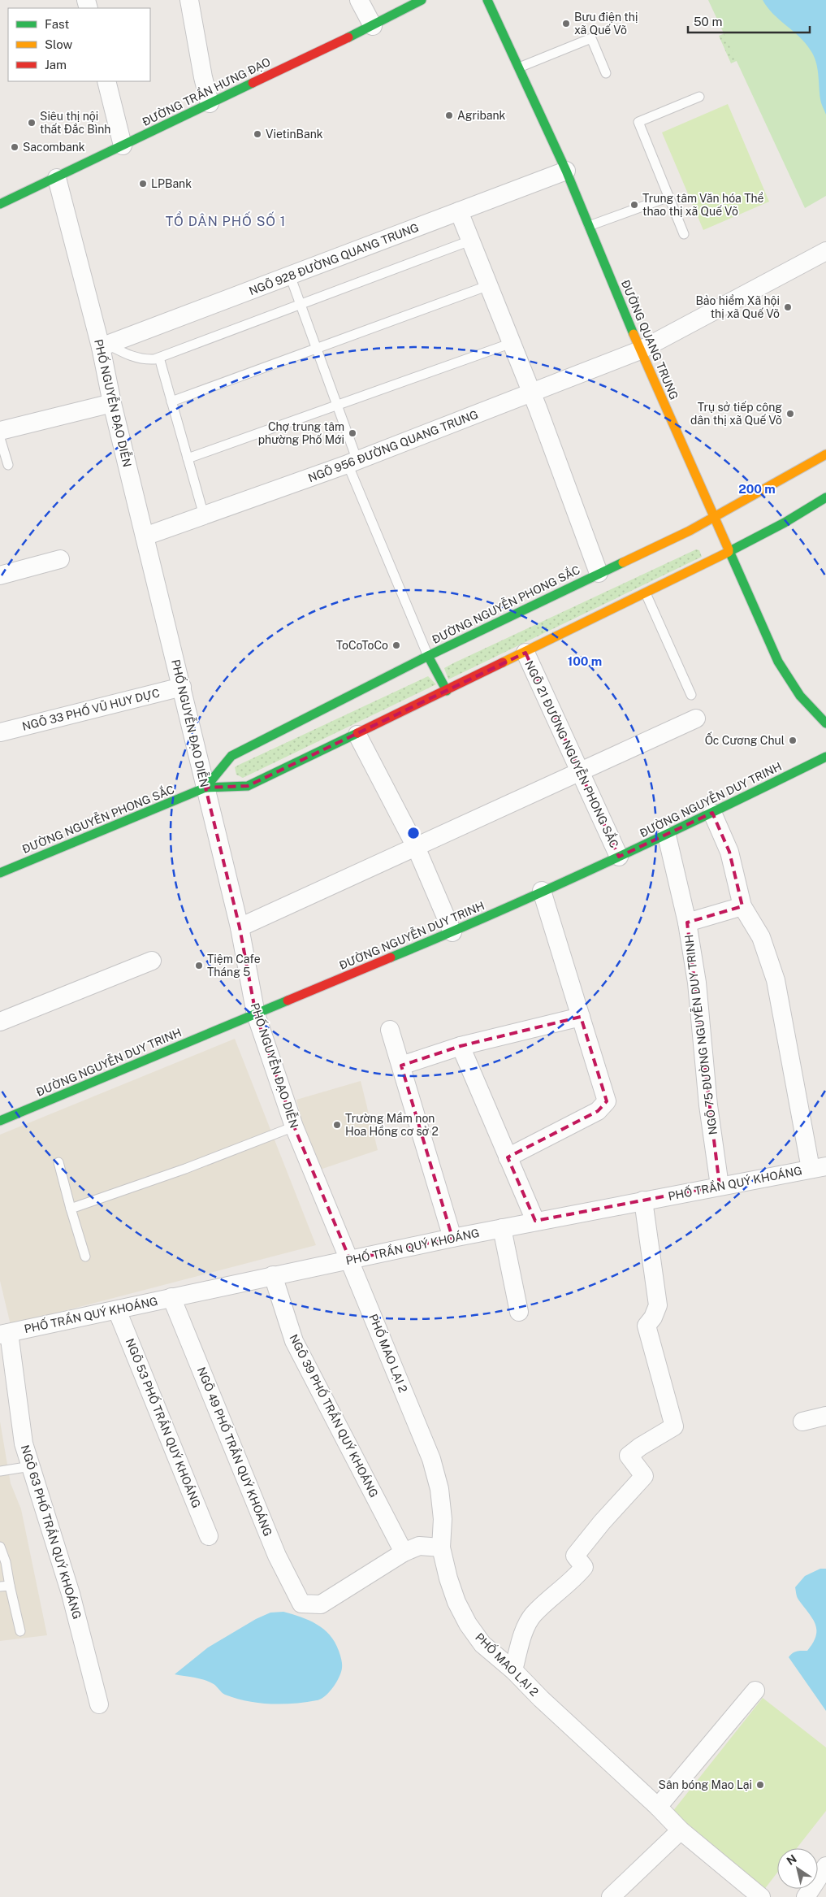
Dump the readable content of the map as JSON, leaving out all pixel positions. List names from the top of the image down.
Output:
{
  "streets": {
    "main road": [
      "ĐƯỜNG TRẦN HƯNG ĐẠO",
      "ĐƯỜNG QUANG TRUNG",
      "ĐƯỜNG NGUYỄN PHONG SẮC",
      "ĐƯỜNG NGUYỄN DUY TRINH"
    ],
    "street": [
      "NGÕ 928 ĐƯỜNG QUANG TRUNG",
      "PHỐ NGUYỄN ĐẠO DIỄN",
      "NGÕ 956 ĐƯỜNG QUANG TRUNG",
      "NGÕ 33 PHỐ VŨ HUY DỰC",
      "NGÕ 21 ĐƯỜNG NGUYỄN PHONG SẮC",
      "NGÕ 75 ĐƯỜNG NGUYỄN DUY TRINH",
      "PHỐ TRẦN QUÝ KHOÁNG",
      "PHỐ MAO LẠI 2",
      "NGÕ 39 PHỐ TRẦN QUÝ KHOÁNG",
      "NGÕ 53 PHỐ TRẦN QUÝ KHOÁNG",
      "NGÕ 49 PHỐ TRẦN QUÝ KHOÁNG",
      "NGÕ 63 PHỐ TRẦN QUÝ KHOÁNG"
    ]
  },
  "crossings": [
    ["ĐƯỜNG TRẦN HƯNG ĐẠO", "PHỐ NGUYỄN ĐẠO DIỄN"],
    ["NGÕ 928 ĐƯỜNG QUANG TRUNG", "ĐƯỜNG QUANG TRUNG"],
    ["NGÕ 928 ĐƯỜNG QUANG TRUNG", "PHỐ NGUYỄN ĐẠO DIỄN"],
    ["ĐƯỜNG QUANG TRUNG", "NGÕ 956 ĐƯỜNG QUANG TRUNG"],
    ["ĐƯỜNG QUANG TRUNG", "ĐƯỜNG NGUYỄN PHONG SẮC"],
    ["PHỐ NGUYỄN ĐẠO DIỄN", "NGÕ 956 ĐƯỜNG QUANG TRUNG"],
    ["PHỐ NGUYỄN ĐẠO DIỄN", "ĐƯỜNG NGUYỄN PHONG SẮC"],
    ["PHỐ NGUYỄN ĐẠO DIỄN", "NGÕ 33 PHỐ VŨ HUY DỰC"],
    ["PHỐ NGUYỄN ĐẠO DIỄN", "ĐƯỜNG NGUYỄN DUY TRINH"],
    ["PHỐ NGUYỄN ĐẠO DIỄN", "PHỐ TRẦN QUÝ KHOÁNG"],
    ["PHỐ NGUYỄN ĐẠO DIỄN", "PHỐ MAO LẠI 2"],
    ["ĐƯỜNG NGUYỄN PHONG SẮC", "NGÕ 21 ĐƯỜNG NGUYỄN PHONG SẮC"],
    ["NGÕ 21 ĐƯỜNG NGUYỄN PHONG SẮC", "ĐƯỜNG NGUYỄN DUY TRINH"],
    ["ĐƯỜNG NGUYỄN DUY TRINH", "NGÕ 75 ĐƯỜNG NGUYỄN DUY TRINH"],
    ["NGÕ 75 ĐƯỜNG NGUYỄN DUY TRINH", "PHỐ TRẦN QUÝ KHOÁNG"],
    ["PHỐ TRẦN QUÝ KHOÁNG", "PHỐ MAO LẠI 2"],
    ["PHỐ TRẦN QUÝ KHOÁNG", "NGÕ 39 PHỐ TRẦN QUÝ KHOÁNG"],
    ["PHỐ TRẦN QUÝ KHOÁNG", "NGÕ 53 PHỐ TRẦN QUÝ KHOÁNG"],
    ["PHỐ TRẦN QUÝ KHOÁNG", "NGÕ 49 PHỐ TRẦN QUÝ KHOÁNG"],
    ["PHỐ TRẦN QUÝ KHOÁNG", "NGÕ 63 PHỐ TRẦN QUÝ KHOÁNG"],
    ["NGÕ 39 PHỐ TRẦN QUÝ KHOÁNG", "NGÕ 49 PHỐ TRẦN QUÝ KHOÁNG"]
  ],
  "districts": ["TỔ DÂN PHỐ SỐ 1"],
  "places": [
    "Bưu điện thị xã Quế Võ",
    "Agribank",
    "Siêu thị nội thất Đắc Bình",
    "VietinBank",
    "Sacombank",
    "LPBank",
    "Trung tâm Văn hóa Thể thao thị xã Quế Võ",
    "Bảo hiểm Xã hội thị xã Quế Võ",
    "Trụ sở tiếp công dân thị xã Quế Võ",
    "Chợ trung tâm phường Phố Mới",
    "ToCoToCo",
    "Ốc Cương Chul",
    "Tiệm Cafe Tháng 5",
    "Trường Mầm non Hoa Hồng cơ sở 2",
    "Sân bóng Mao Lại"
  ],
  "legend": ["Fast", "Slow", "Jam"],
  "scale_bar": "50 m",
  "north": "top left",
  "rings": ["200 m", "100 m"]
}
